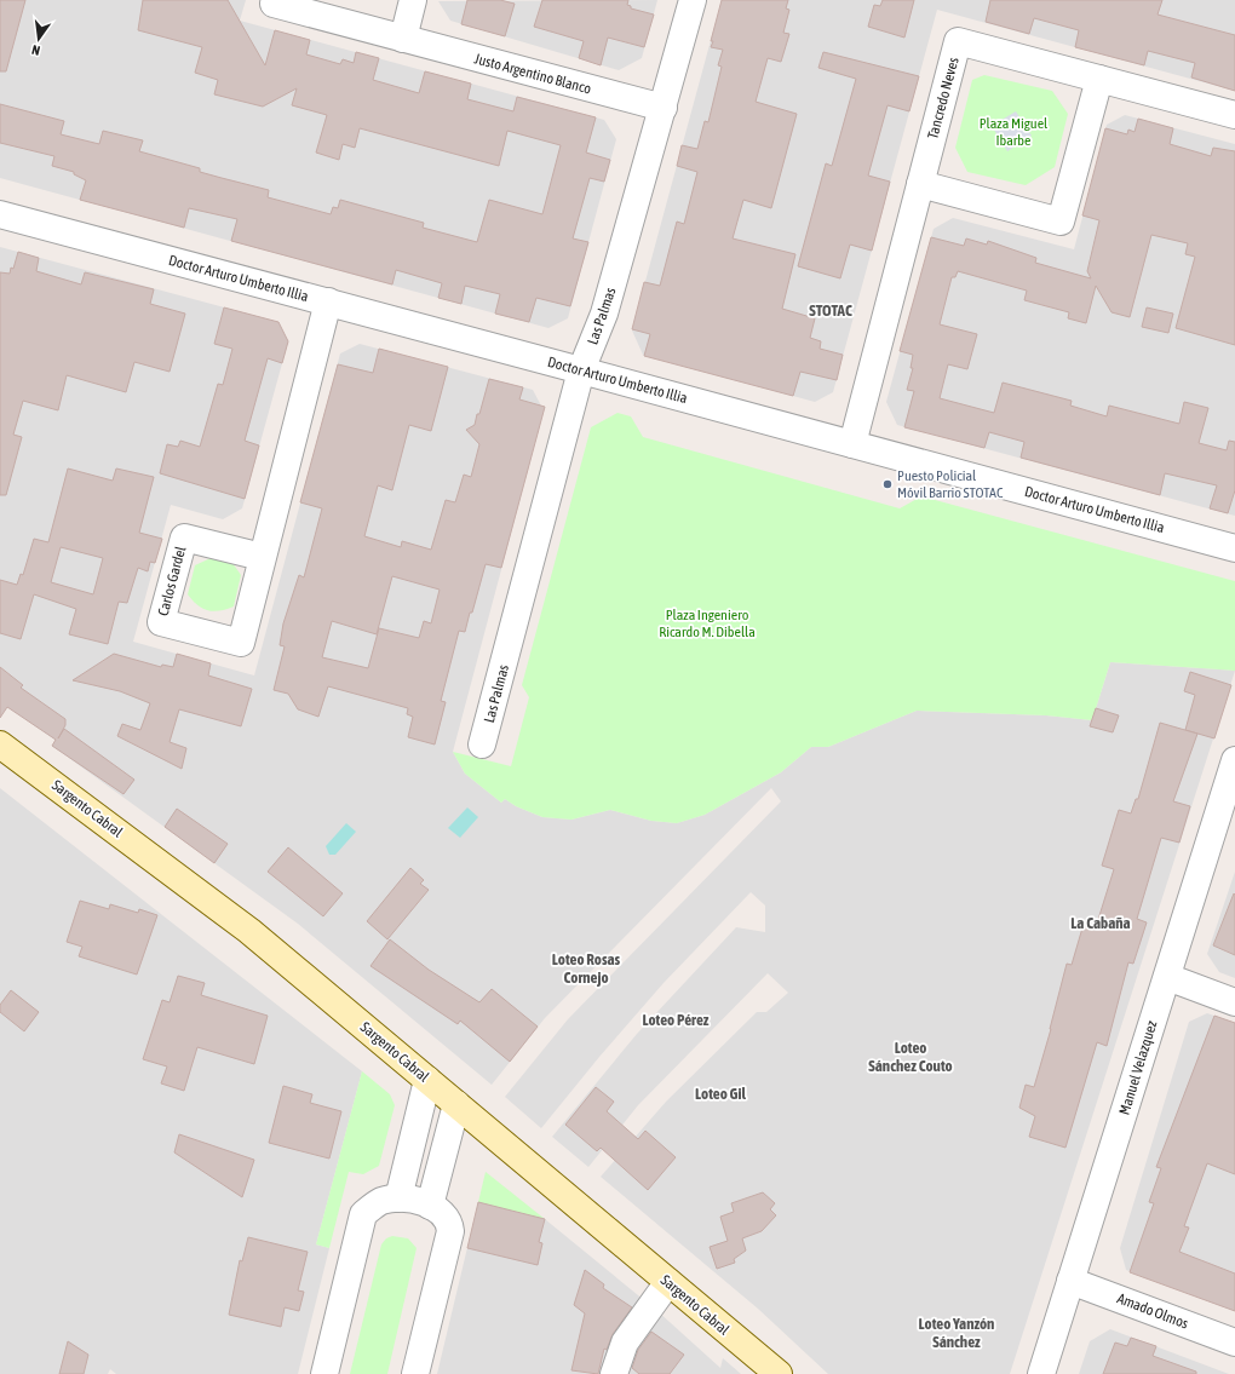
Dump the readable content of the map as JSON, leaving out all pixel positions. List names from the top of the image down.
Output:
{
  "streets": {
    "main road": ["Sargento Cabral"],
    "street": [
      "Justo Argentino Blanco",
      "Tancredo Neves",
      "Doctor Arturo Umberto Illia",
      "Las Palmas",
      "Carlos Gardel",
      "Manuel Velazquez",
      "Amado Olmos"
    ]
  },
  "crossings": [
    ["Justo Argentino Blanco", "Las Palmas"],
    ["Tancredo Neves", "Doctor Arturo Umberto Illia"],
    ["Doctor Arturo Umberto Illia", "Las Palmas"],
    ["Doctor Arturo Umberto Illia", "Carlos Gardel"],
    ["Manuel Velazquez", "Amado Olmos"]
  ],
  "districts": [
    "STOTAC",
    "La Cabaña",
    "Loteo Rosas Cornejo",
    "Loteo Pérez",
    "Loteo Sánchez Couto",
    "Loteo Gil",
    "Loteo Yanzón Sánchez"
  ],
  "parks": ["Plaza Miguel Ibarbe", "Plaza Ingeniero Ricardo M. Dibella"],
  "places": ["Puesto Policial Móvil Barrio STOTAC"],
  "north": "bottom"
}
